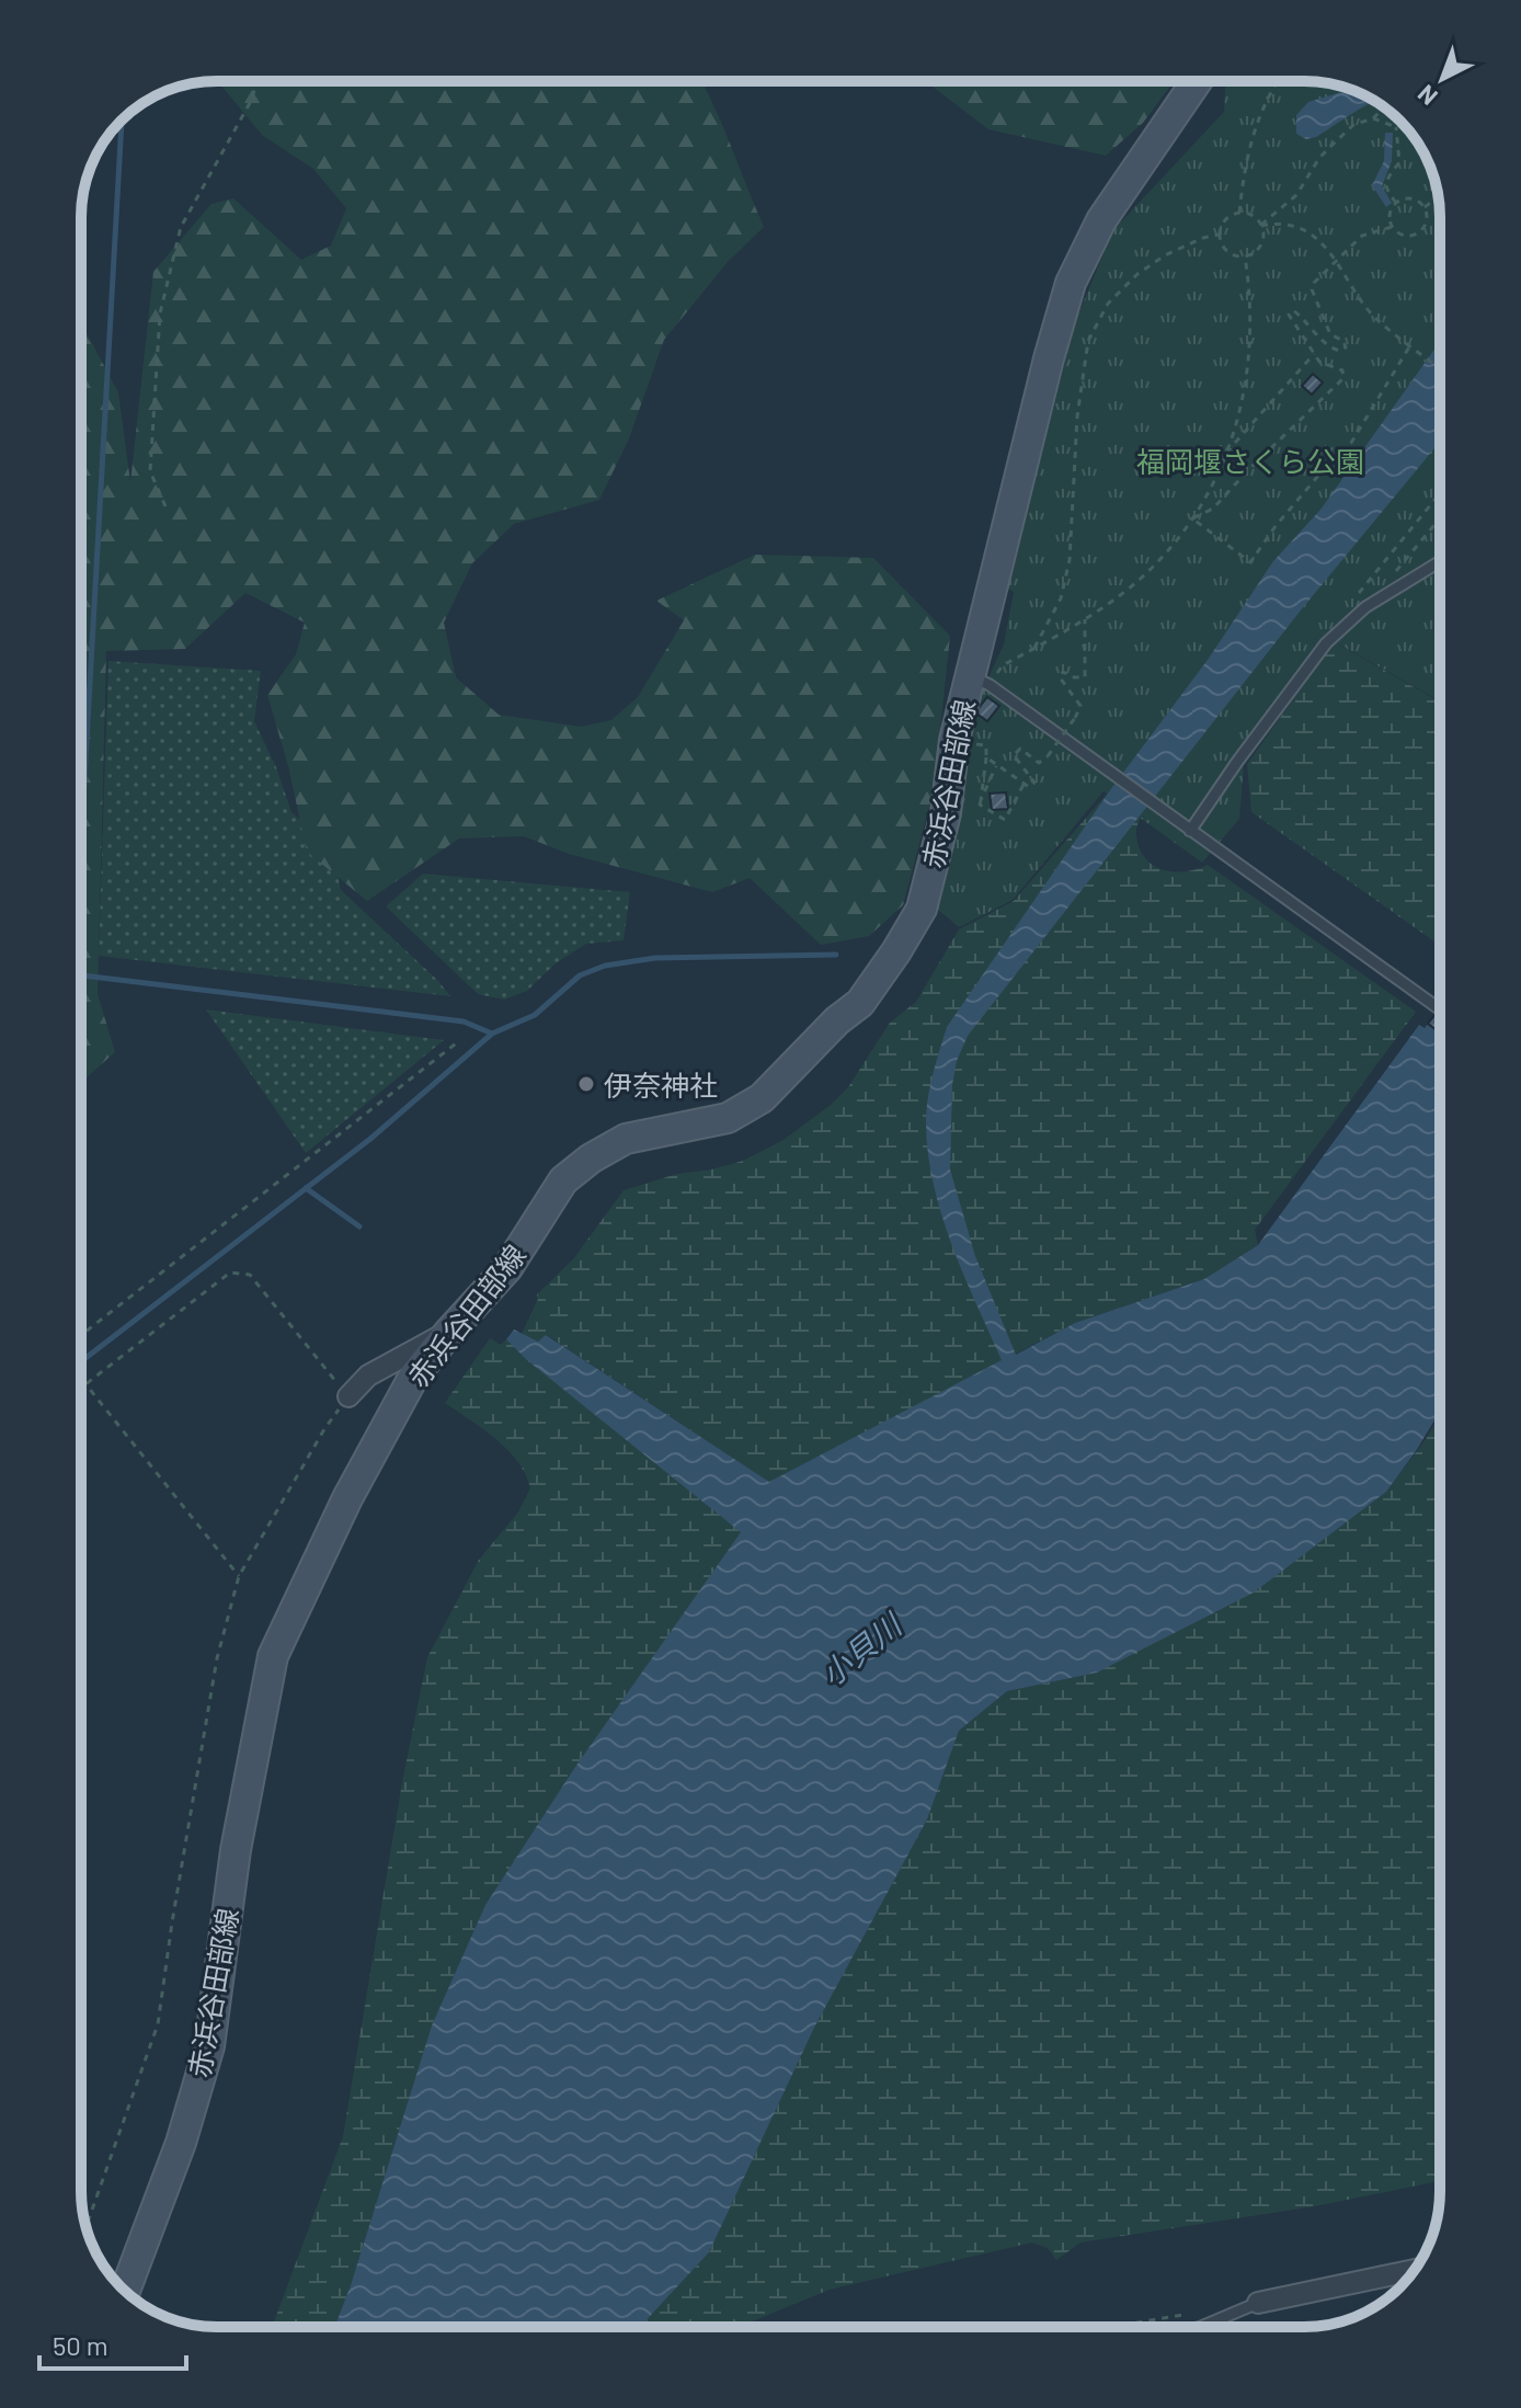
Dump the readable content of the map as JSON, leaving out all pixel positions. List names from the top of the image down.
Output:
{
  "streets": {
    "main road": ["赤浜谷田部線"]
  },
  "water": ["小貝川"],
  "parks": ["福岡堰さくら公園"],
  "places": ["伊奈神社"],
  "scale_bar": "50 m",
  "north": "bottom left"
}
